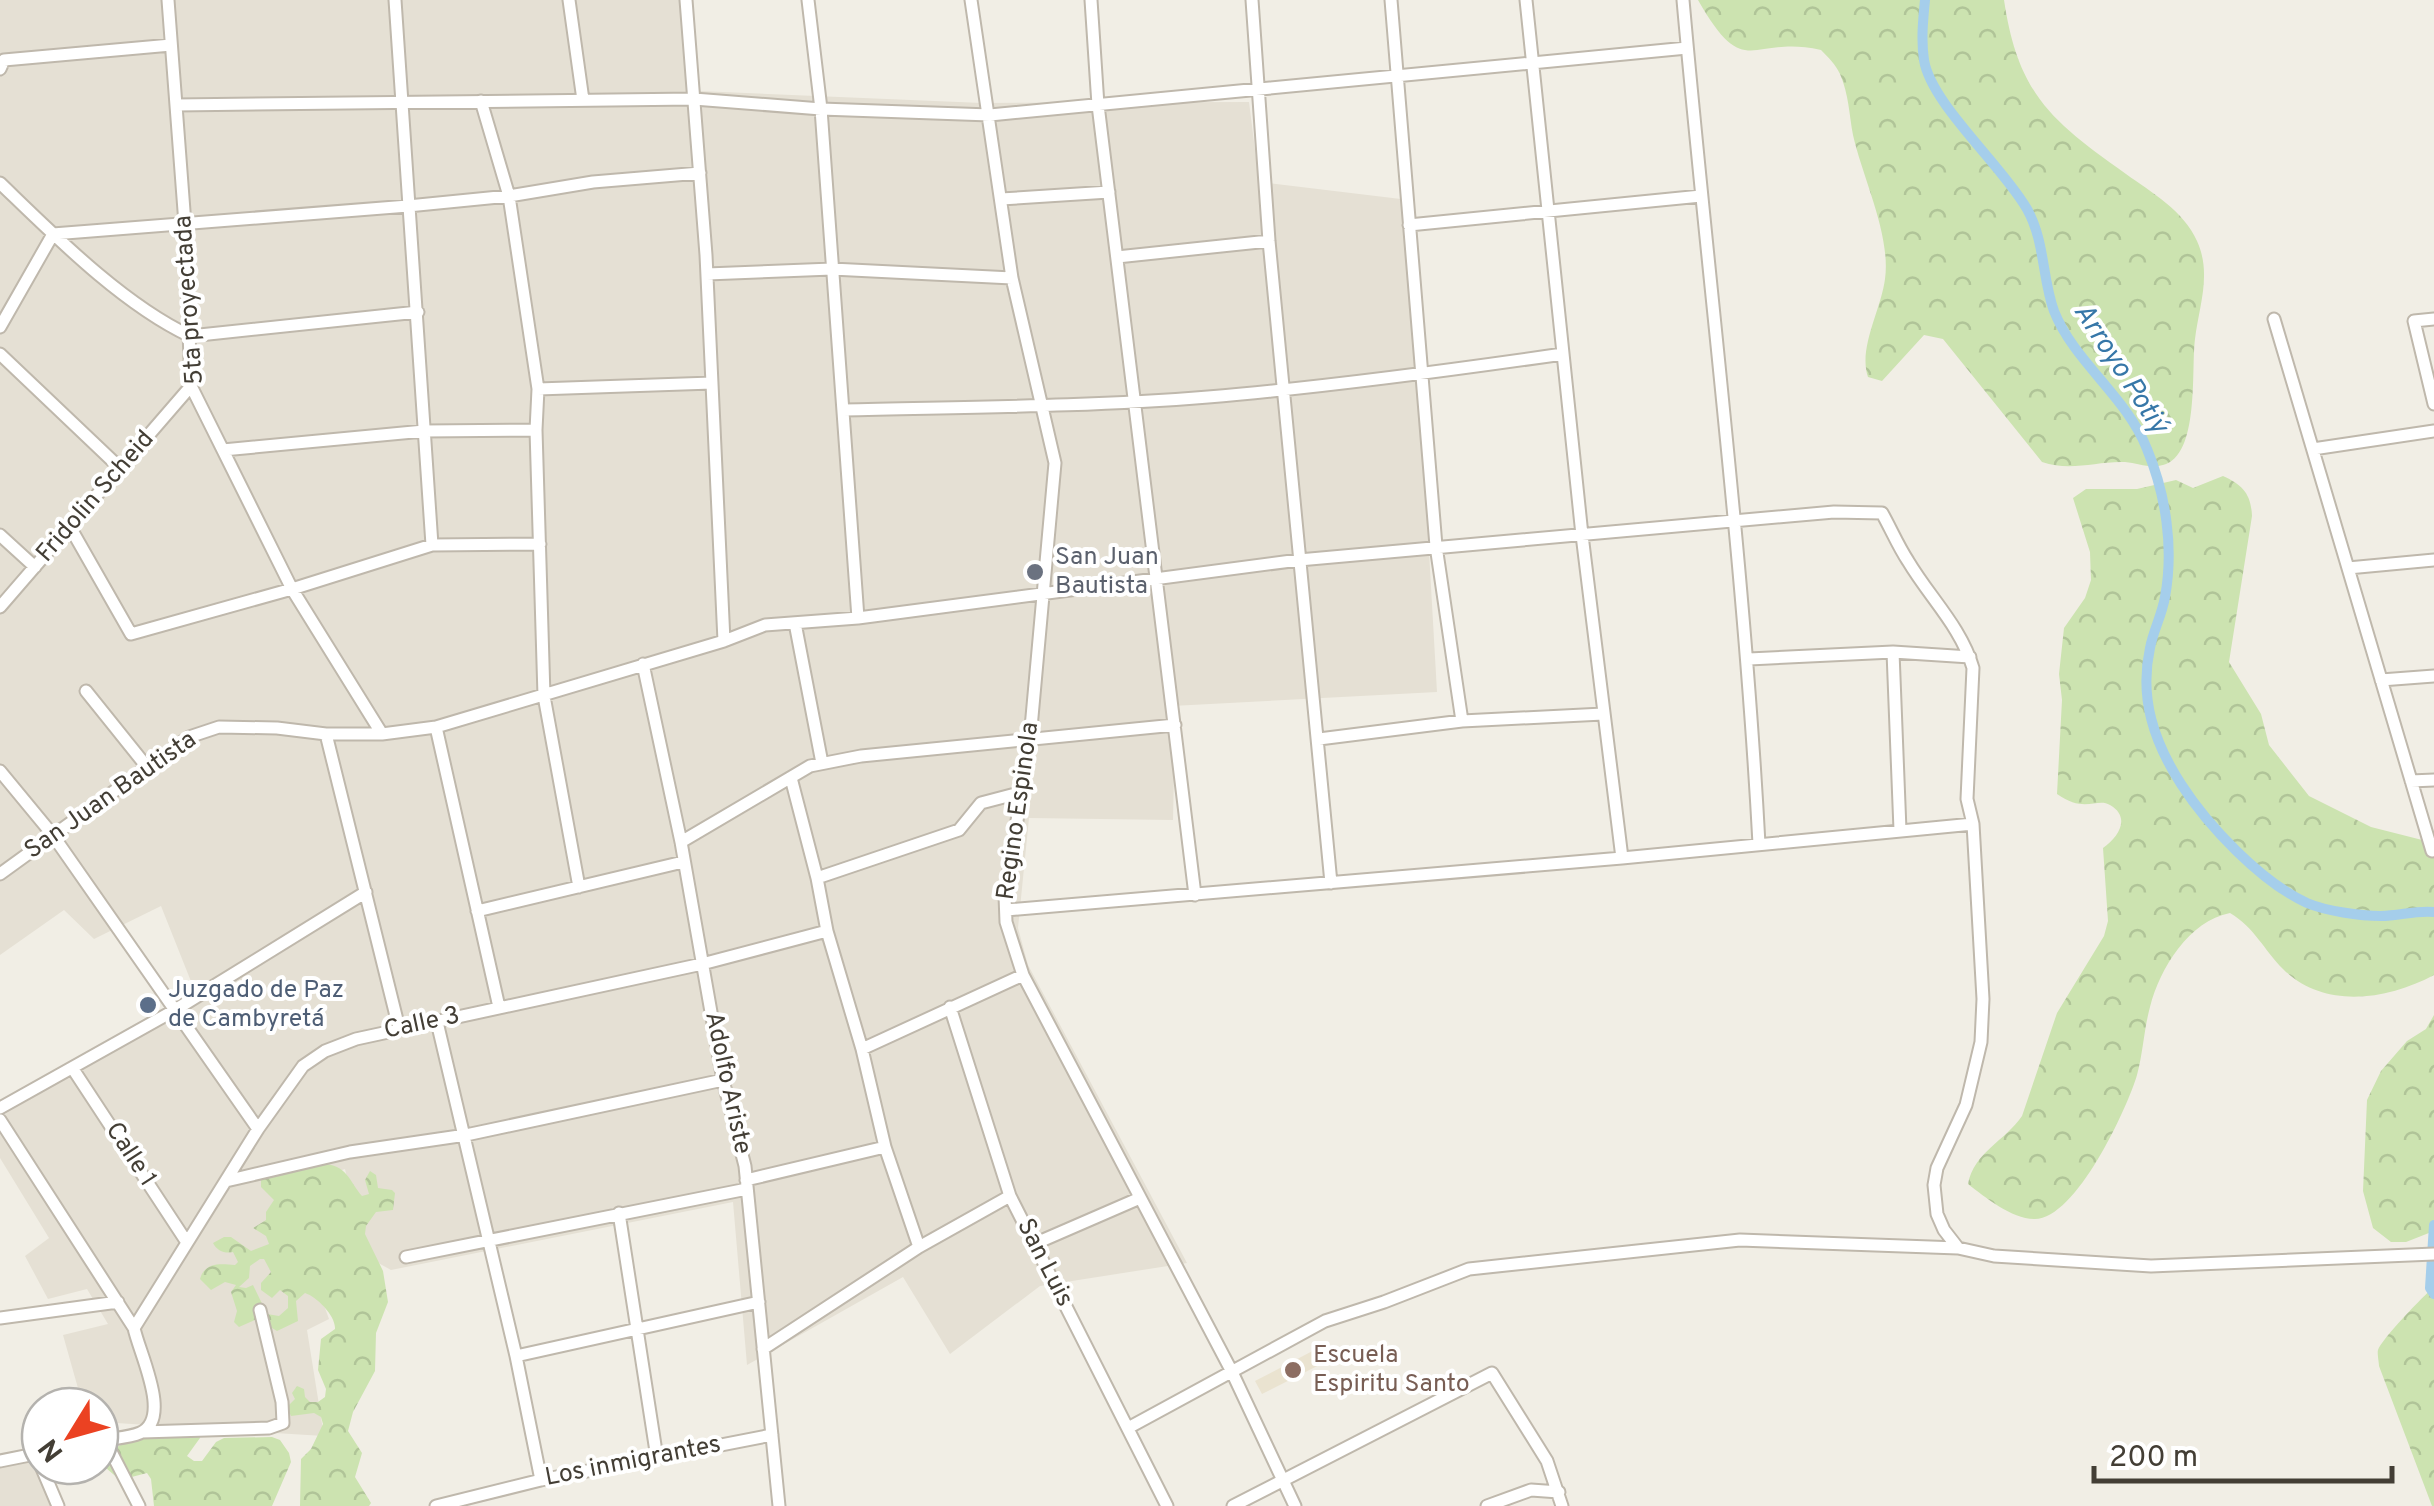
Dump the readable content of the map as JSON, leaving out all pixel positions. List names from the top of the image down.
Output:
{
  "streets": {
    "street": [
      "5ta proyectada",
      "Fridolin Scheid",
      "San Juan Bautista",
      "Regino Espinola",
      "Calle 3",
      "Adolfo Ariste",
      "Calle 1",
      "San Luis",
      "Los inmigrantes"
    ]
  },
  "crossings": [
    ["5ta proyectada", "Fridolin Scheid"],
    ["5ta proyectada", "San Juan Bautista"],
    ["San Juan Bautista", "Regino Espinola"],
    ["San Juan Bautista", "Adolfo Ariste"],
    ["Calle 3", "Adolfo Ariste"],
    ["Calle 3", "Calle 1"],
    ["Adolfo Ariste", "Los inmigrantes"]
  ],
  "water": ["Arroyo Poti´y"],
  "places": ["San Juan Bautista", "Juzgado de Paz de Cambyretá", "Escuela Espiritu Santo"],
  "scale_bar": "200 m",
  "north": "bottom left"
}
